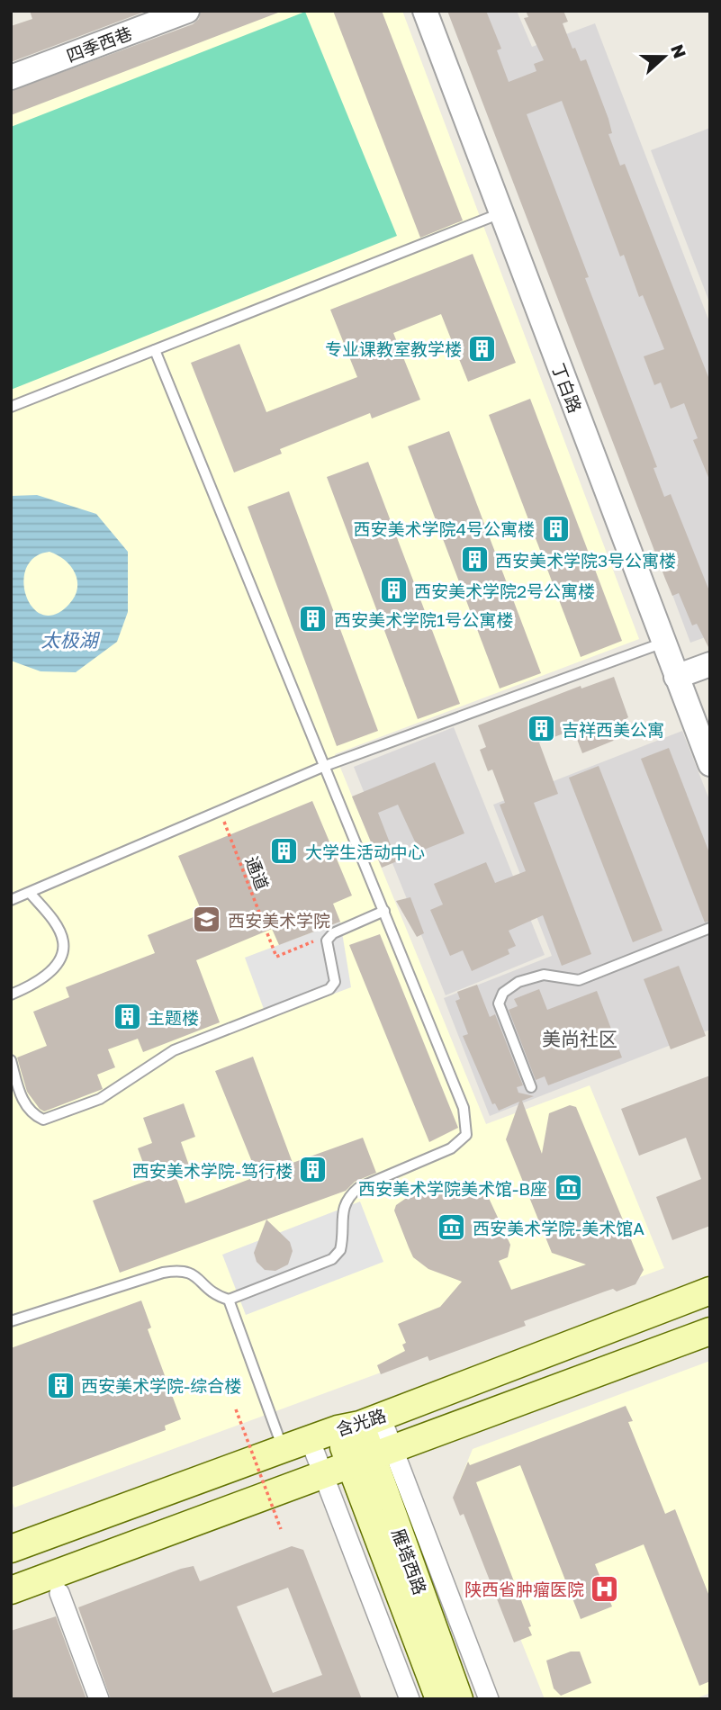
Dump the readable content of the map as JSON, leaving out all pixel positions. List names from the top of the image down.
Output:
{
  "streets": {
    "main road": ["含光路", "雁塔西路"],
    "street": ["四季西巷", "丁白路"],
    "path": ["通道"]
  },
  "crossings": [
    ["含光路", "雁塔西路"]
  ],
  "districts": ["美尚社区"],
  "water": ["太极湖"],
  "places": {
    "building": [
      "专业课教室教学楼",
      "西安美术学院4号公寓楼",
      "西安美术学院3号公寓楼",
      "西安美术学院2号公寓楼",
      "西安美术学院1号公寓楼",
      "吉祥西美公寓",
      "大学生活动中心",
      "主题楼",
      "西安美术学院-笃行楼",
      "西安美术学院-综合楼"
    ],
    "school or university": ["西安美术学院"],
    "museum": ["西安美术学院美术馆-B座", "西安美术学院-美术馆A"],
    "hospital": ["陕西省肿瘤医院"]
  },
  "north": "right"
}
